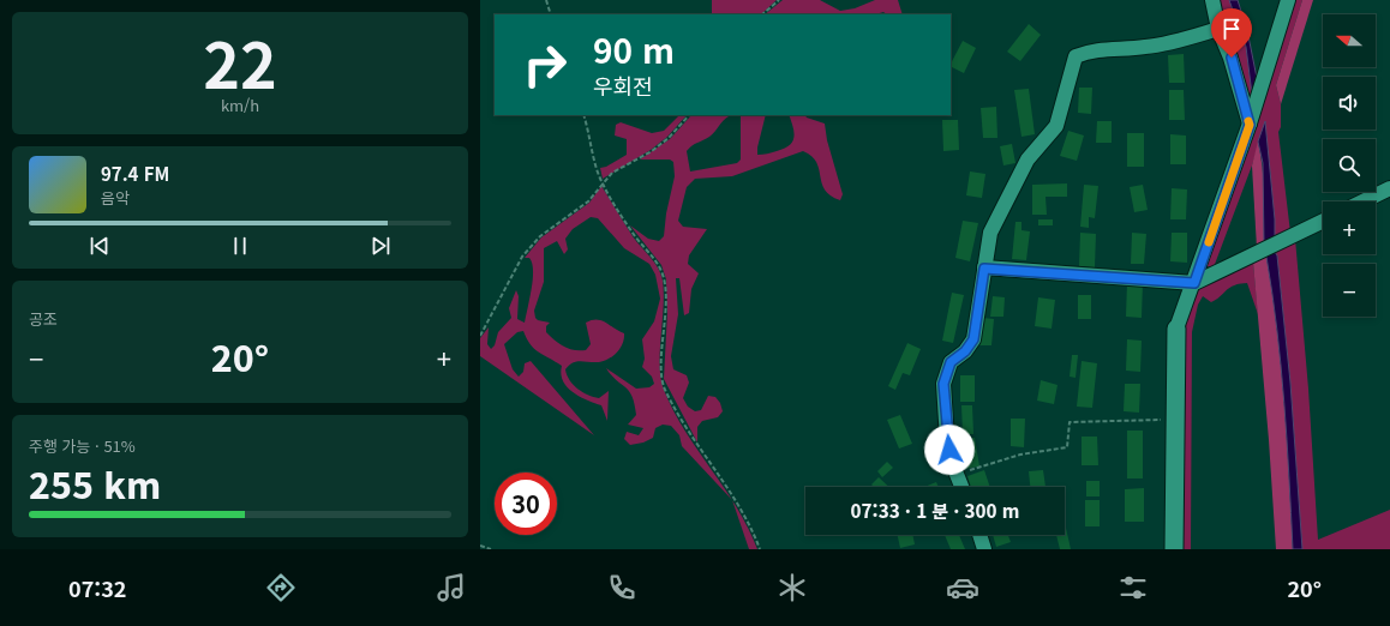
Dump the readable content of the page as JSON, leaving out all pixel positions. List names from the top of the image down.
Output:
{
  "north": "left",
  "page": {
    "tile": [
      ["22", "km/h"],
      "공조",
      ["주행 가능 · 51%", "255 km"]
    ],
    "map_buttons": ["+", "−"],
    "turn": ["90 m", "우회전"],
    "song": ["97.4 FM", "음악"],
    "heat": ["−", "20°", "+"],
    "limit": "30",
    "trip": "07:33 · 1 분 · 300 m",
    "tabs": ["07:32", "20°"]
  }
}
